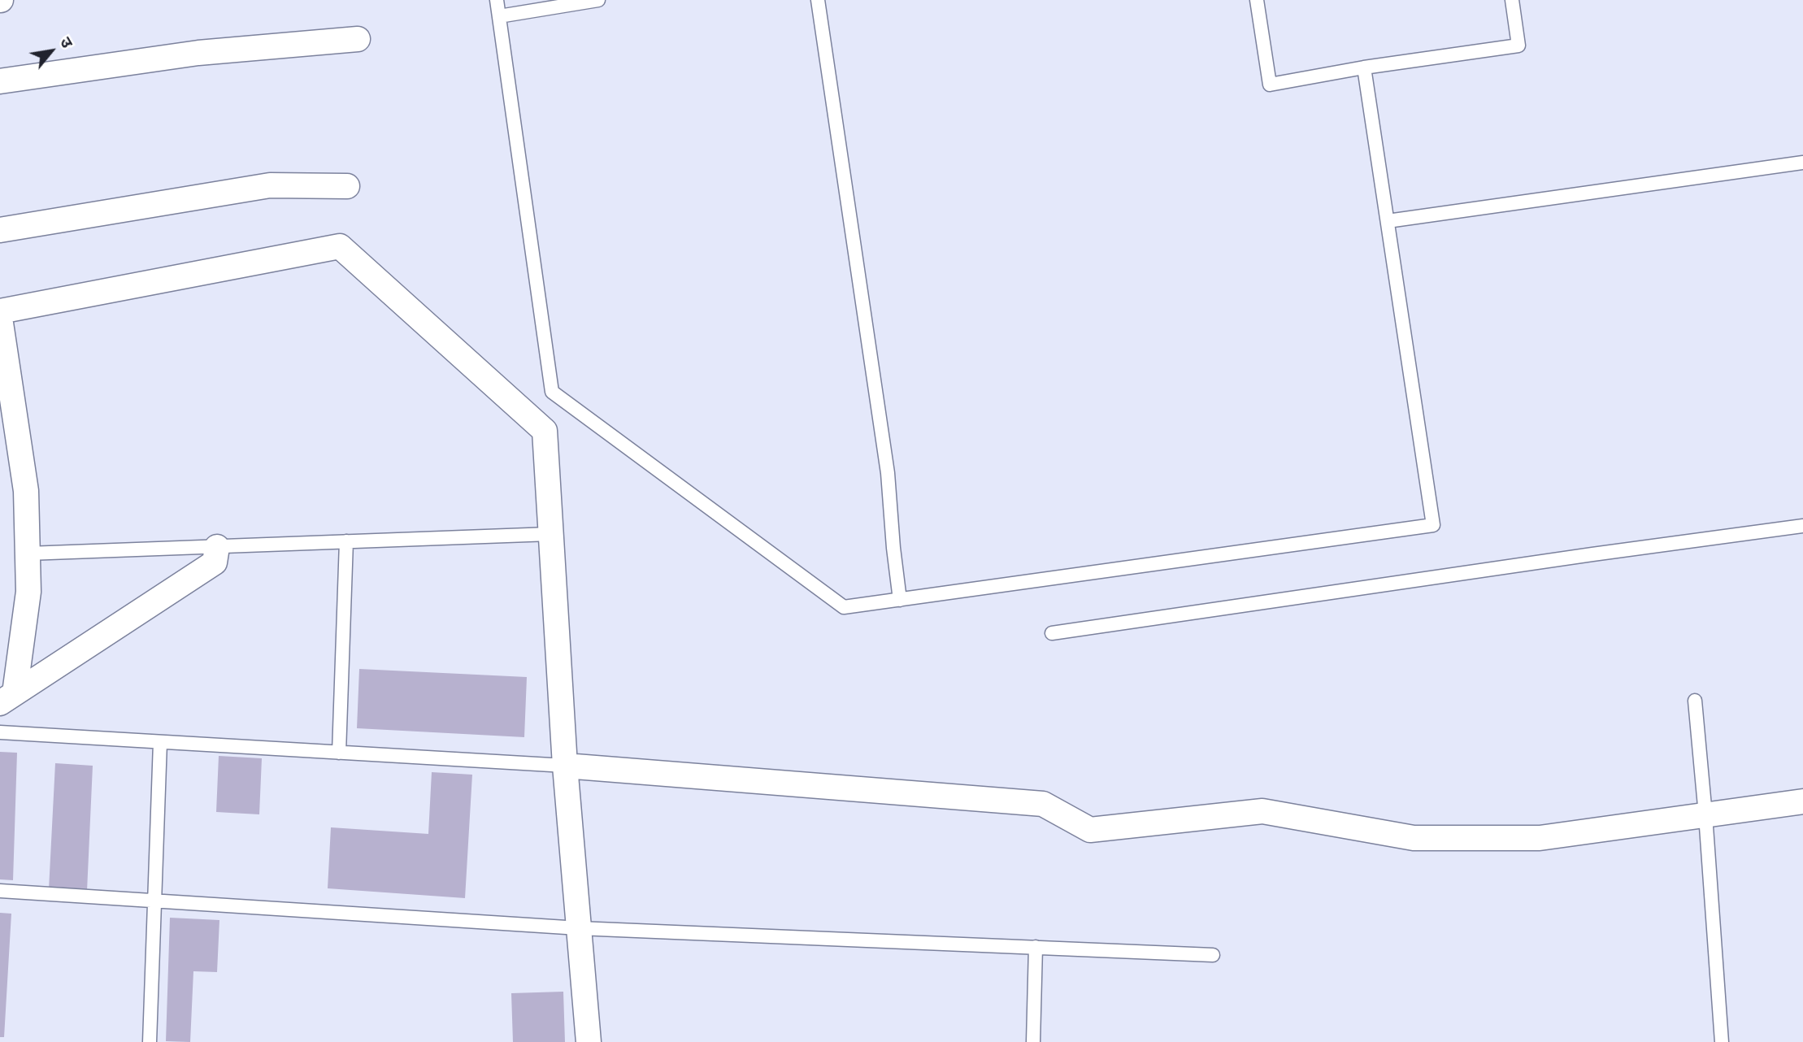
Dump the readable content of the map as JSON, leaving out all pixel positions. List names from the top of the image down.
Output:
{
  "north": "top right"
}
